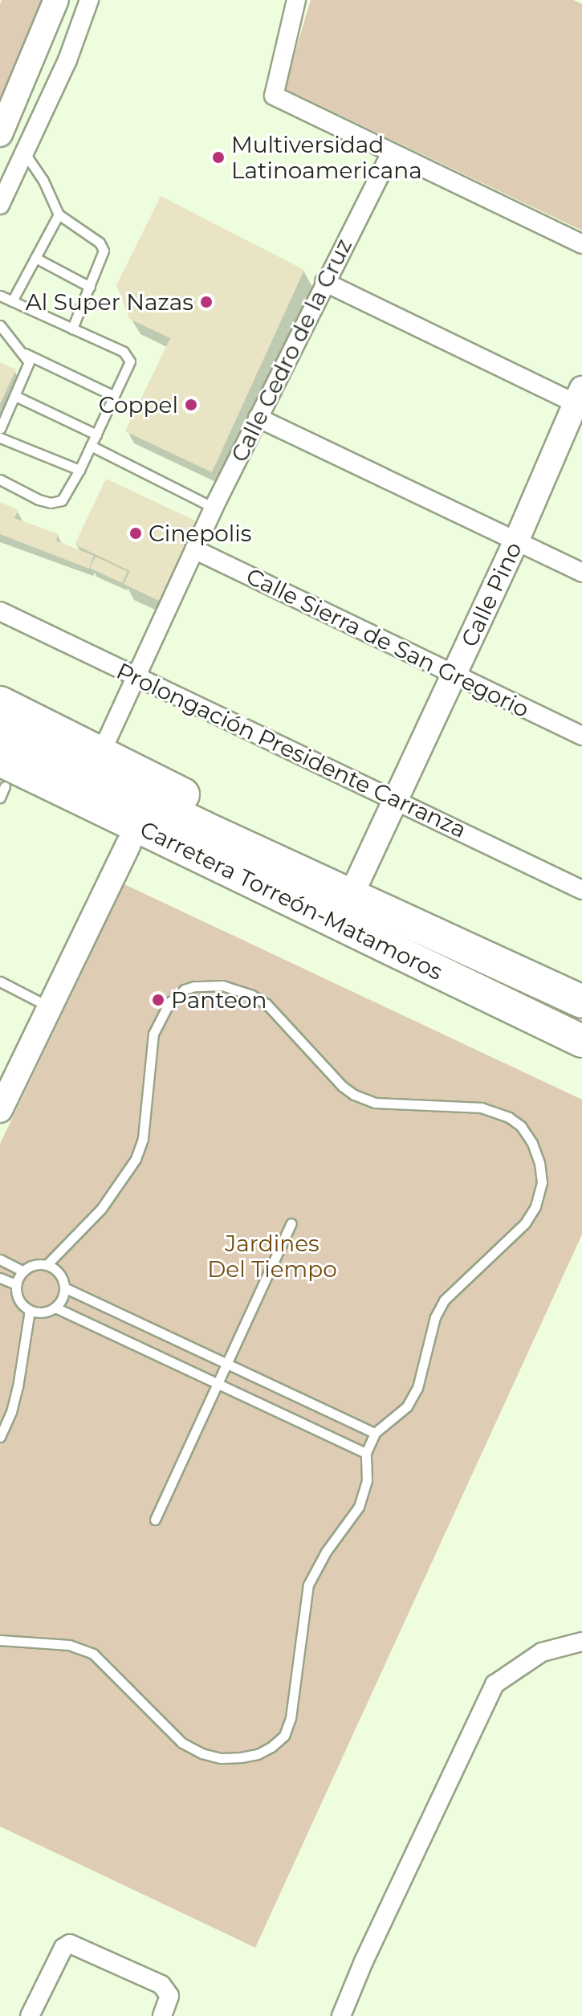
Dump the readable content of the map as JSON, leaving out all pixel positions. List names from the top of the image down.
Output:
{
  "streets": {
    "highway": ["Carretera Torreón-Matamoros"],
    "street": [
      "Calle Cedro de la Cruz",
      "Calle Pino",
      "Calle Sierra de San Gregorio",
      "Prolongación Presidente Carranza"
    ]
  },
  "crossings": [
    ["Calle Cedro de la Cruz", "Calle Sierra de San Gregorio"],
    ["Calle Cedro de la Cruz", "Prolongación Presidente Carranza"],
    ["Calle Pino", "Calle Sierra de San Gregorio"],
    ["Calle Pino", "Prolongación Presidente Carranza"]
  ],
  "parks": ["Jardines Del Tiempo"],
  "places": [
    "Multiversidad Latinoamericana",
    "Al Super Nazas",
    "Coppel",
    "Cinepolis",
    "Panteon"
  ]
}
